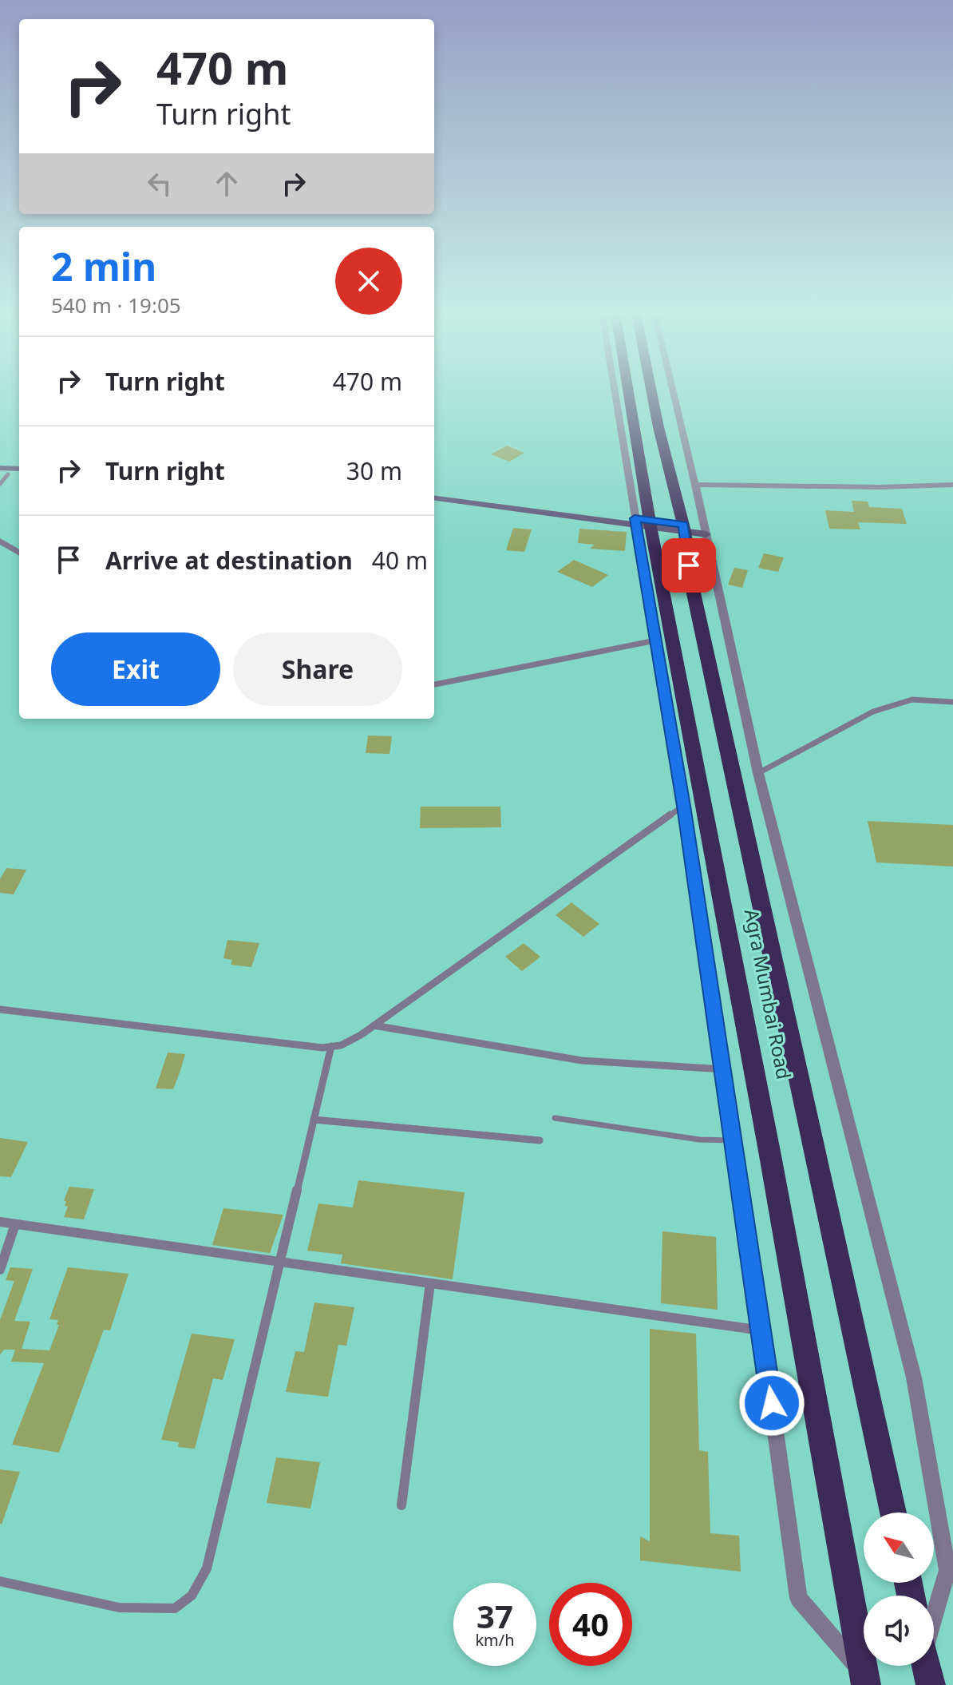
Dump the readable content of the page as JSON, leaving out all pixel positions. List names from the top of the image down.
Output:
{
  "streets": {
    "highway": ["Agra Mumbai Road"]
  },
  "north": "top left",
  "page": {
    "turn": ["470 m", "Turn right"],
    "heading": ["2 min", "540 m · 19:05"],
    "list": [
      {
        "name": "Turn right",
        "value": "470 m"
      },
      {
        "name": "Turn right",
        "value": "30 m"
      },
      {
        "name": "Arrive at destination",
        "value": "40 m"
      }
    ],
    "buttons": ["Exit", "Share"],
    "speed": "37 km/h",
    "limit": "40"
  }
}
